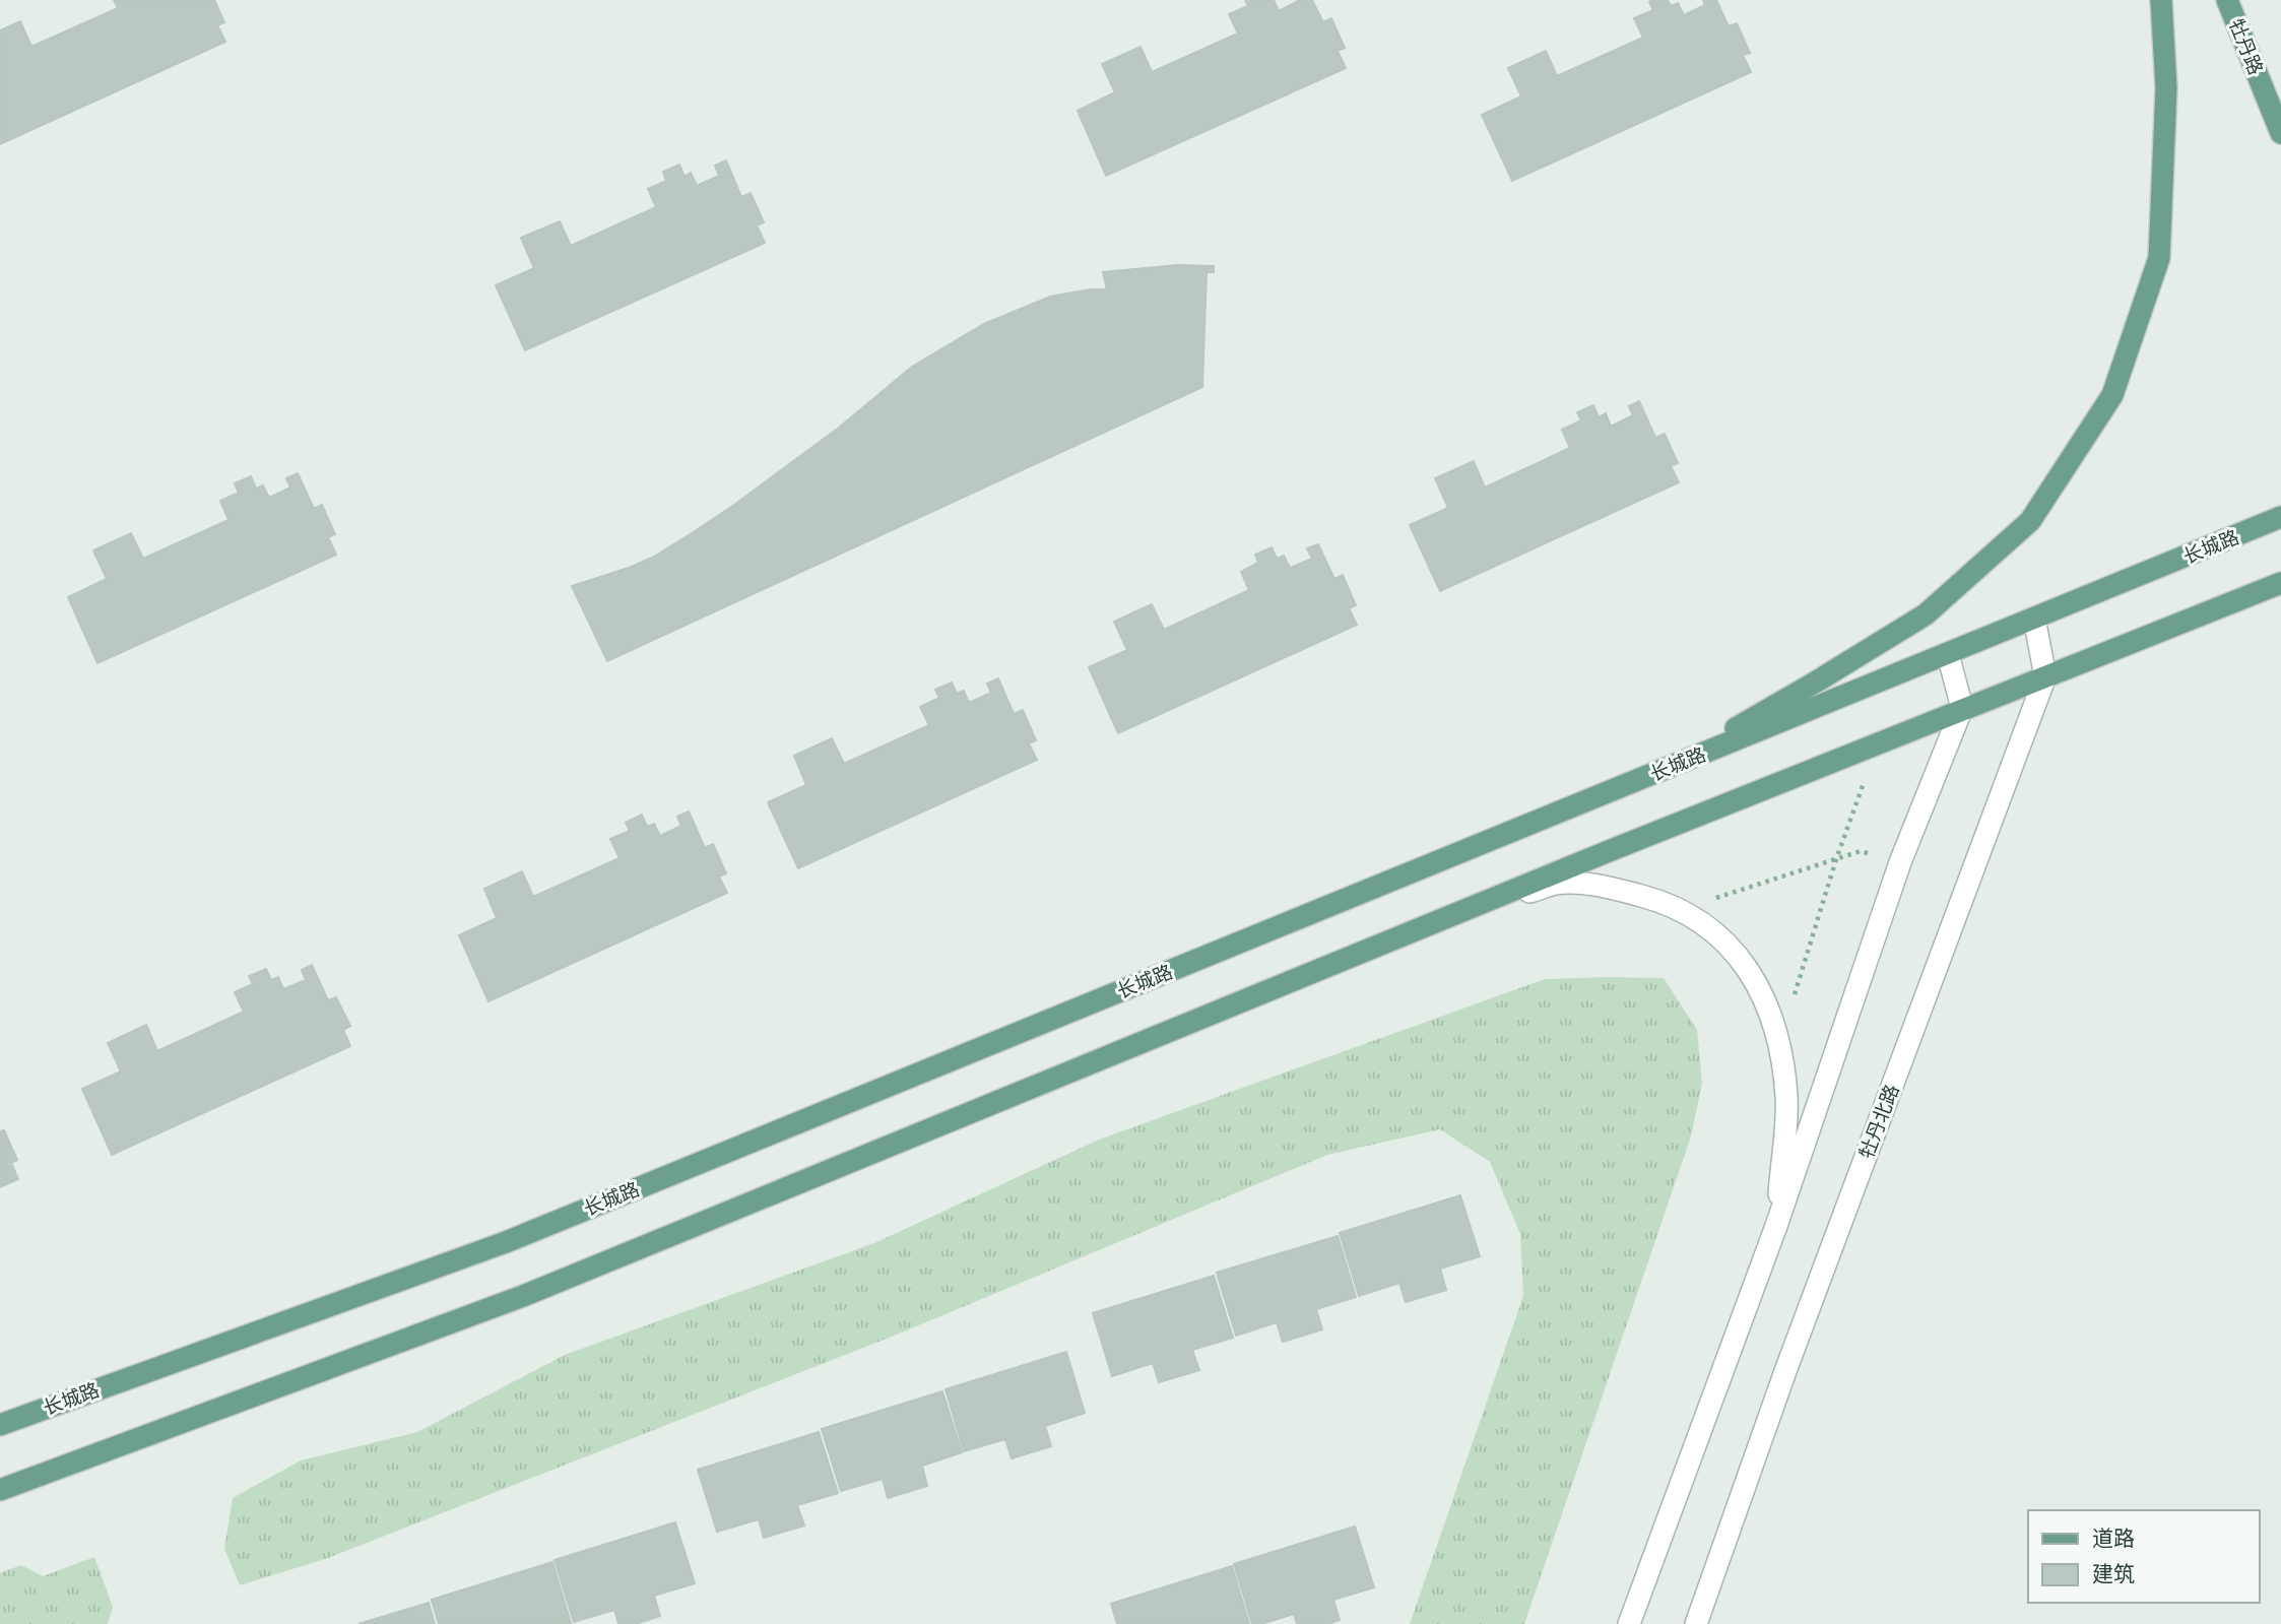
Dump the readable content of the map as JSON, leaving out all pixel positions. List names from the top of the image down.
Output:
{
  "streets": {
    "main road": ["牡丹路", "长城路"],
    "street": ["牡丹北路"]
  },
  "legend": ["道路", "建筑"]
}
